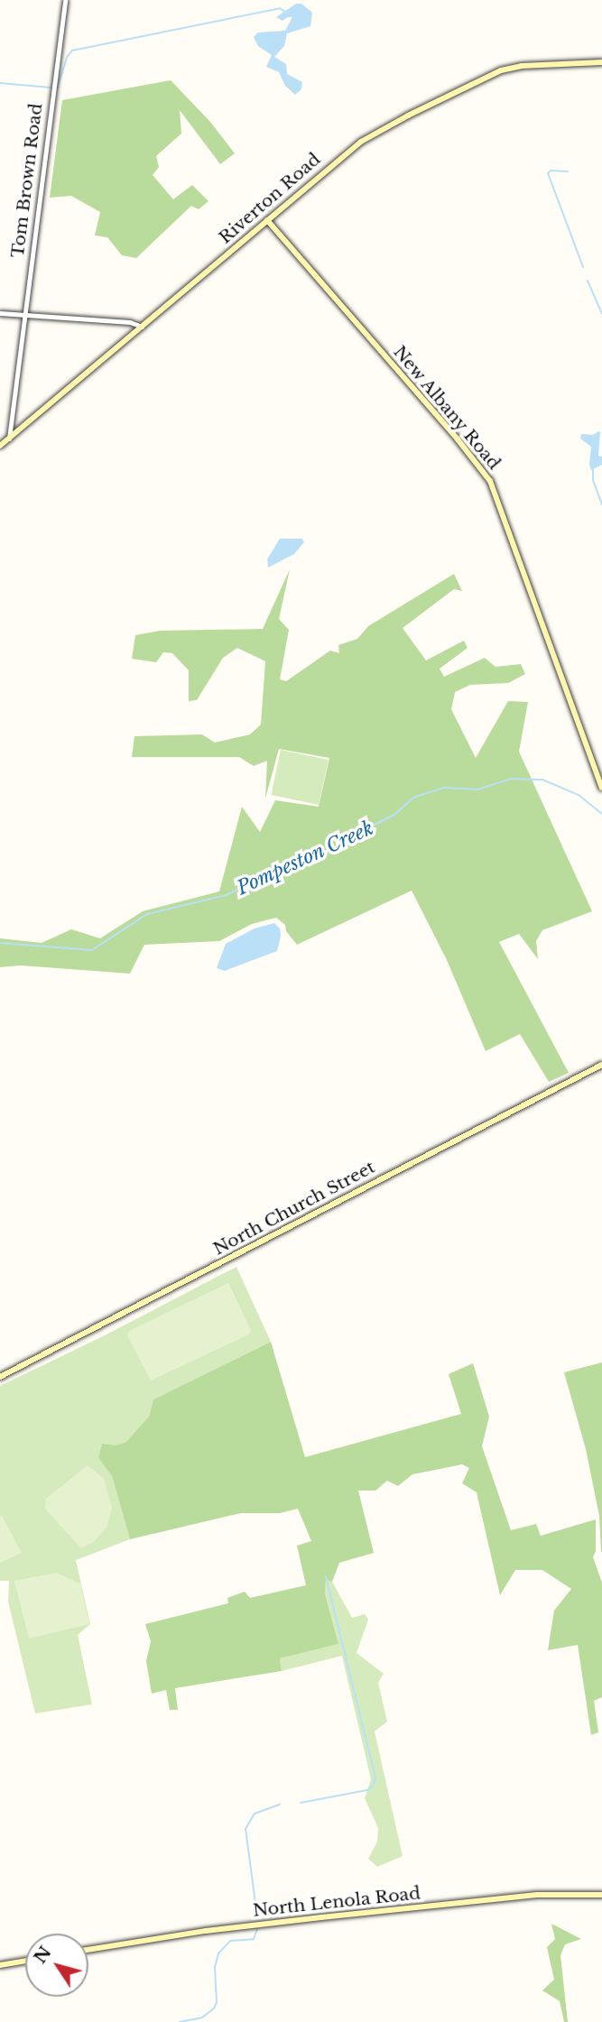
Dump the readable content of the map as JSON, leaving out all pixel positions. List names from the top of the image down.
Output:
{
  "streets": {
    "main road": [
      "Riverton Road",
      "New Albany Road",
      "North Church Street",
      "North Lenola Road"
    ],
    "street": ["Tom Brown Road"]
  },
  "crossings": [
    ["Tom Brown Road", "Riverton Road"],
    ["Riverton Road", "New Albany Road"]
  ],
  "water": ["Pompeston Creek"],
  "north": "top left"
}
